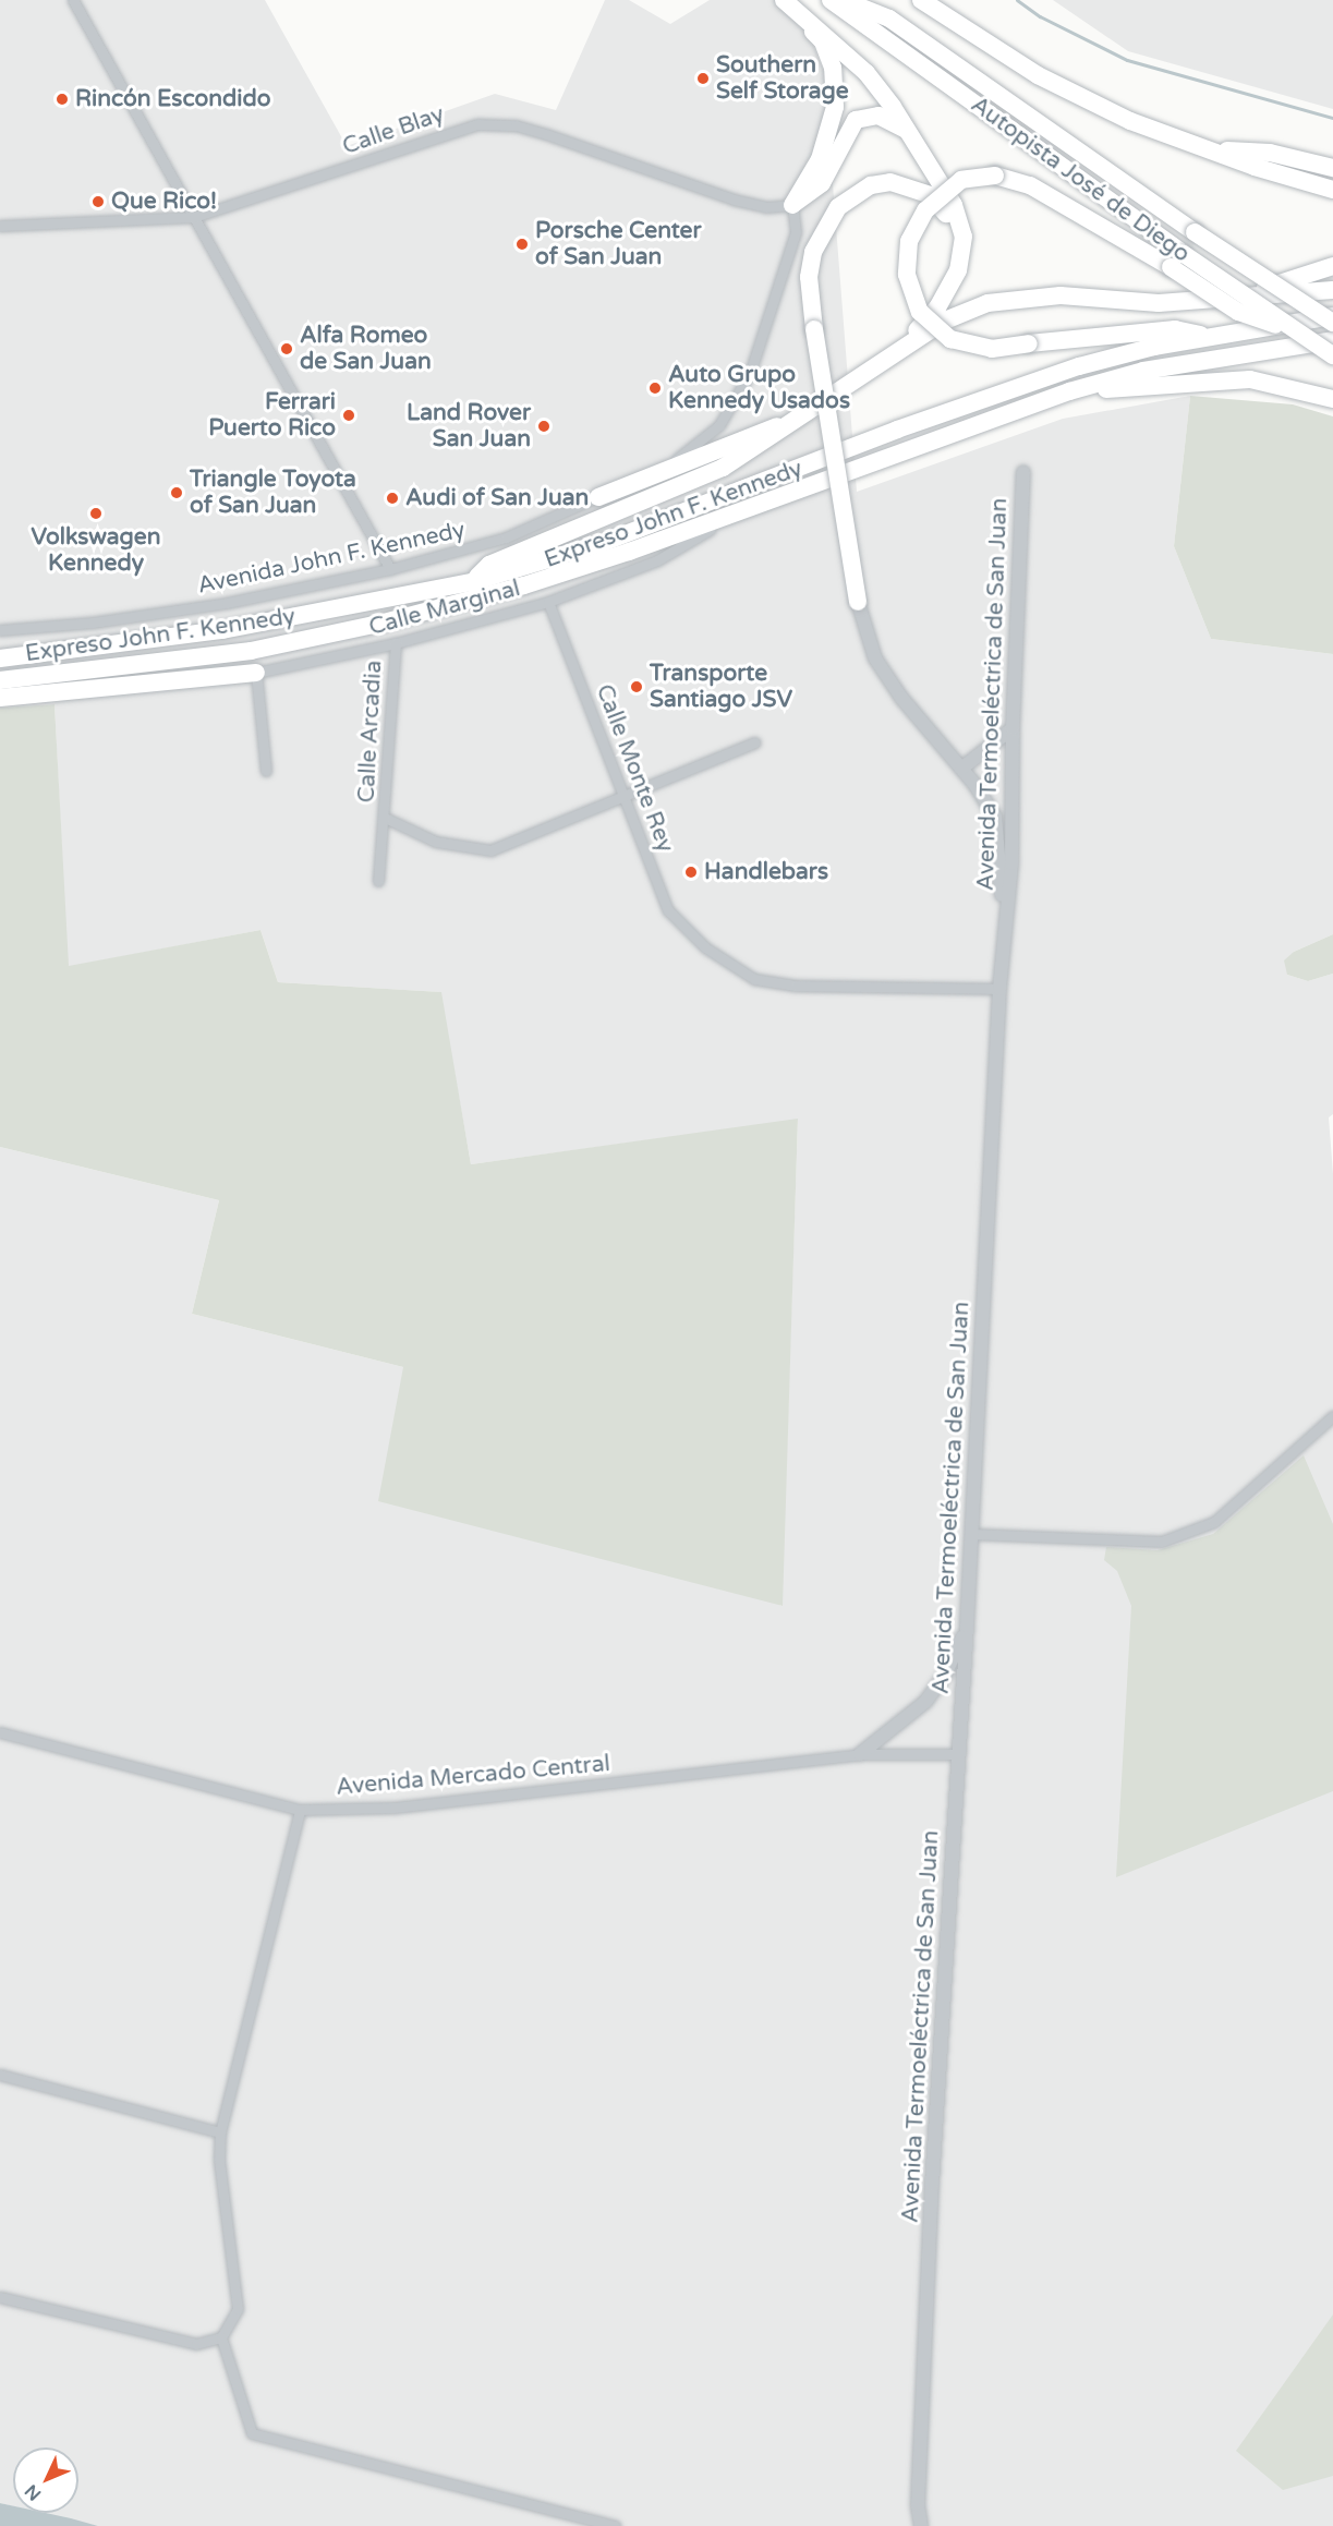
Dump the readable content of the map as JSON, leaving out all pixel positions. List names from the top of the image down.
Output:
{
  "streets": {
    "highway": ["Autopista José de Diego", "Expreso John F. Kennedy"],
    "street": [
      "Calle Blay",
      "Avenida John F. Kennedy",
      "Calle Marginal",
      "Avenida Termoeléctrica de San Juan",
      "Calle Arcadia",
      "Calle Monte Rey",
      "Avenida Mercado Central"
    ]
  },
  "crossings": [
    ["Calle Blay", "Avenida John F. Kennedy"],
    ["Expreso John F. Kennedy", "Calle Marginal"],
    ["Calle Marginal", "Calle Arcadia"],
    ["Calle Marginal", "Calle Monte Rey"],
    ["Avenida Termoeléctrica de San Juan", "Calle Monte Rey"],
    ["Avenida Termoeléctrica de San Juan", "Avenida Mercado Central"],
    ["Calle Arcadia", "Calle Monte Rey"]
  ],
  "places": [
    "Southern Self Storage",
    "Rincón Escondido",
    "Que Rico!",
    "Porsche Center of San Juan",
    "Alfa Romeo de San Juan",
    "Auto Grupo Kennedy Usados",
    "Ferrari Puerto Rico",
    "Land Rover San Juan",
    "Triangle Toyota of San Juan",
    "Audi of San Juan",
    "Volkswagen Kennedy",
    "Transporte Santiago JSV",
    "Handlebars"
  ],
  "north": "bottom left"
}
